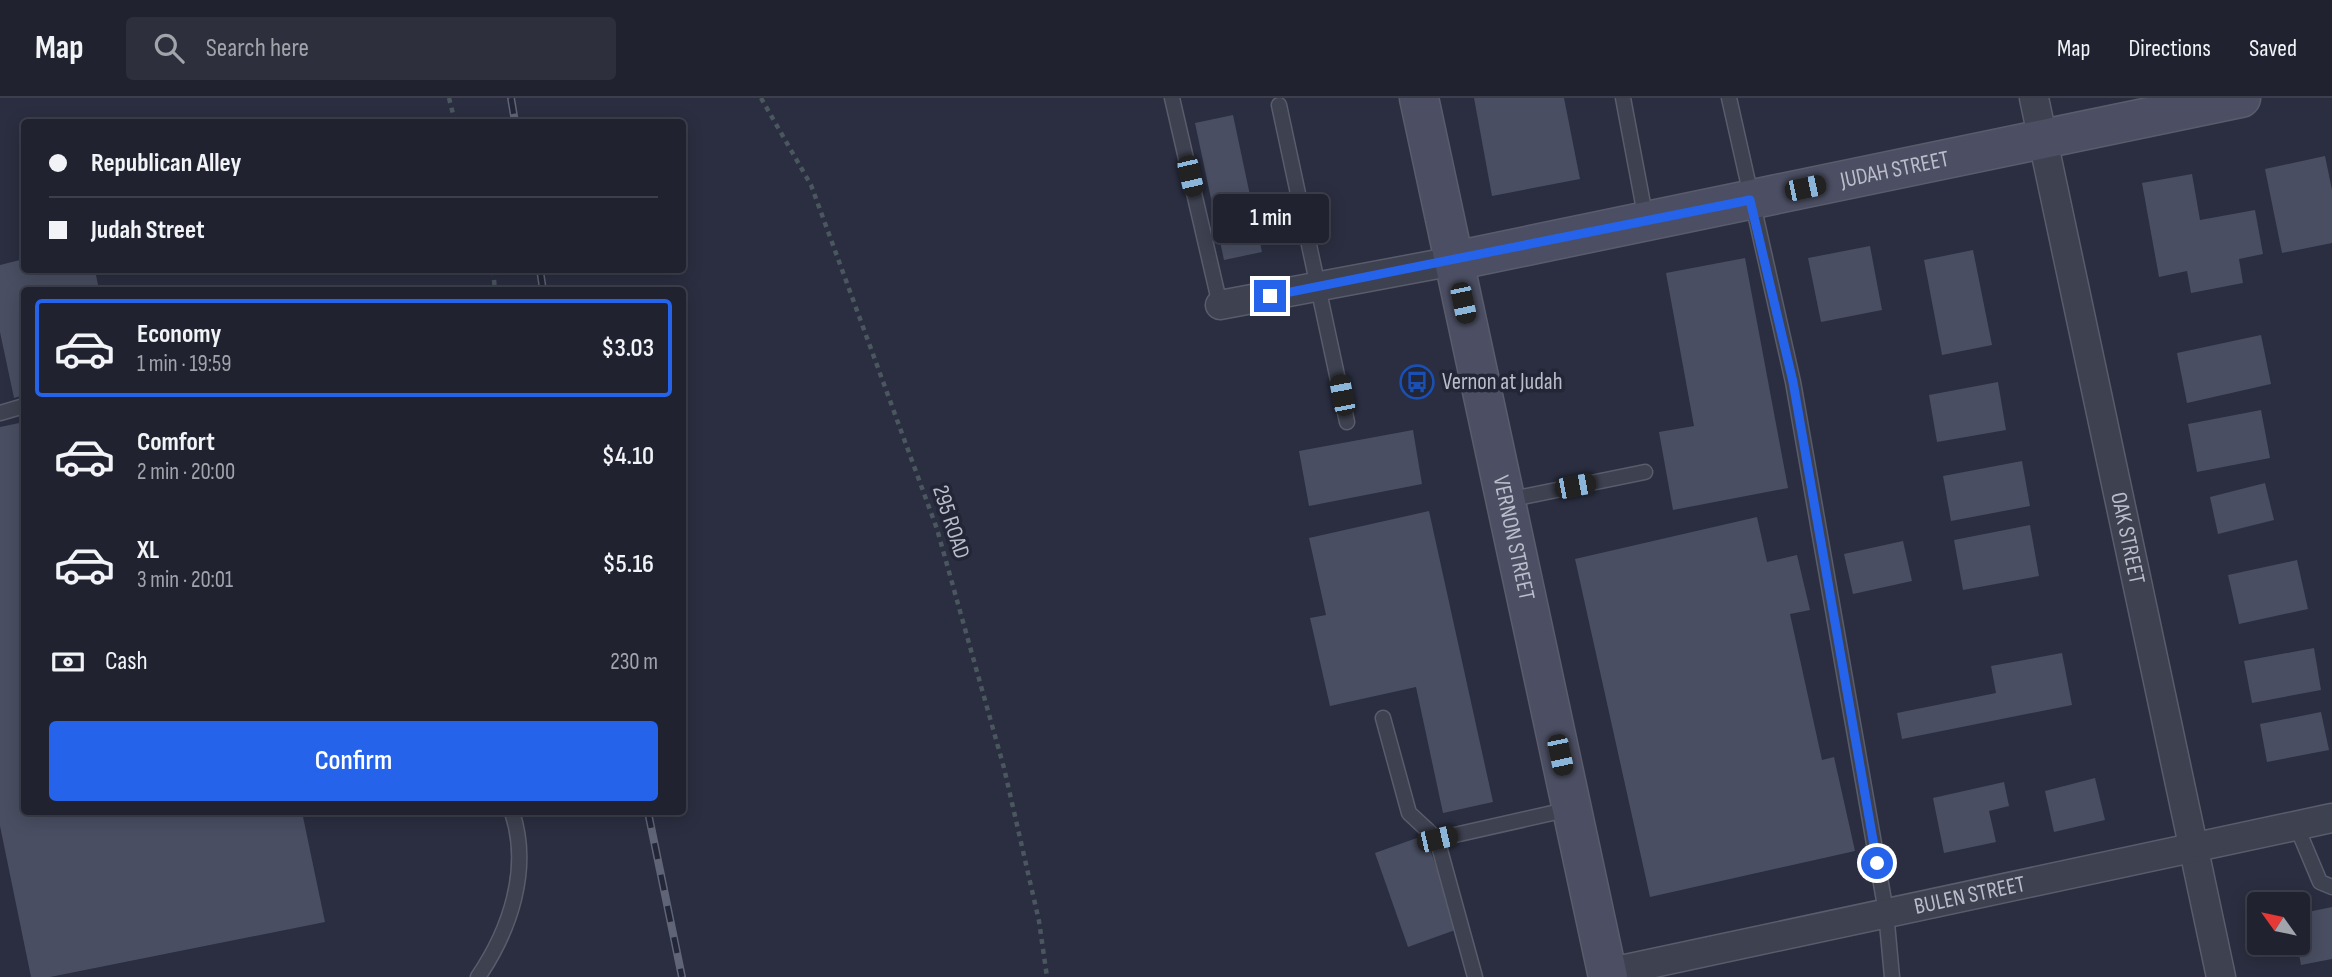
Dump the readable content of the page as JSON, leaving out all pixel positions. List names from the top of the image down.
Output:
{
  "streets": {
    "main road": ["JUDAH STREET", "VERNON STREET"],
    "street": ["OAK STREET", "BULEN STREET"],
    "path": ["295 ROAD"]
  },
  "crossings": [
    ["JUDAH STREET", "OAK STREET"],
    ["JUDAH STREET", "VERNON STREET"],
    ["OAK STREET", "BULEN STREET"],
    ["VERNON STREET", "BULEN STREET"]
  ],
  "places": {
    "bus stop": ["Vernon at Judah"]
  },
  "north": "top left",
  "page": {
    "header": "Map",
    "search": "Search here",
    "nav": ["Map", "Directions", "Saved"],
    "banner": ["Republican Alley", "Judah Street"],
    "bubble": "1 min",
    "list": [
      {
        "name": "Economy",
        "note": "1 min · 19:59",
        "value": "$3.03"
      },
      {
        "name": "Comfort",
        "note": "2 min · 20:00",
        "value": "$4.10"
      },
      {
        "name": "XL",
        "note": "3 min · 20:01",
        "value": "$5.16"
      }
    ],
    "pay": ["Cash", "230 m"],
    "buttons": "Confirm"
  }
}
